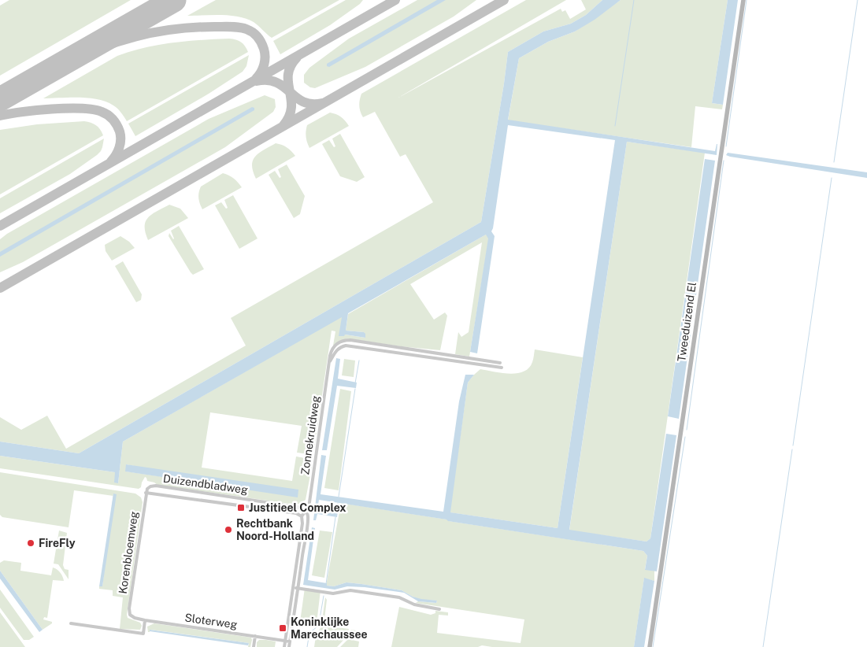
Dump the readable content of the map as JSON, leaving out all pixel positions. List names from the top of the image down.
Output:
{
  "streets": {
    "street": [
      "Tweeduizend El",
      "Zonnekruidweg",
      "Duizendbladweg",
      "Korenbloemweg",
      "Sloterweg"
    ]
  },
  "crossings": [
    ["Zonnekruidweg", "Duizendbladweg"],
    ["Zonnekruidweg", "Sloterweg"],
    ["Duizendbladweg", "Korenbloemweg"],
    ["Korenbloemweg", "Sloterweg"]
  ],
  "places": {
    "transit": ["Justitieel Complex", "Koninklijke Marechaussee"],
    "other": ["Rechtbank Noord-Holland", "FireFly"]
  }
}
